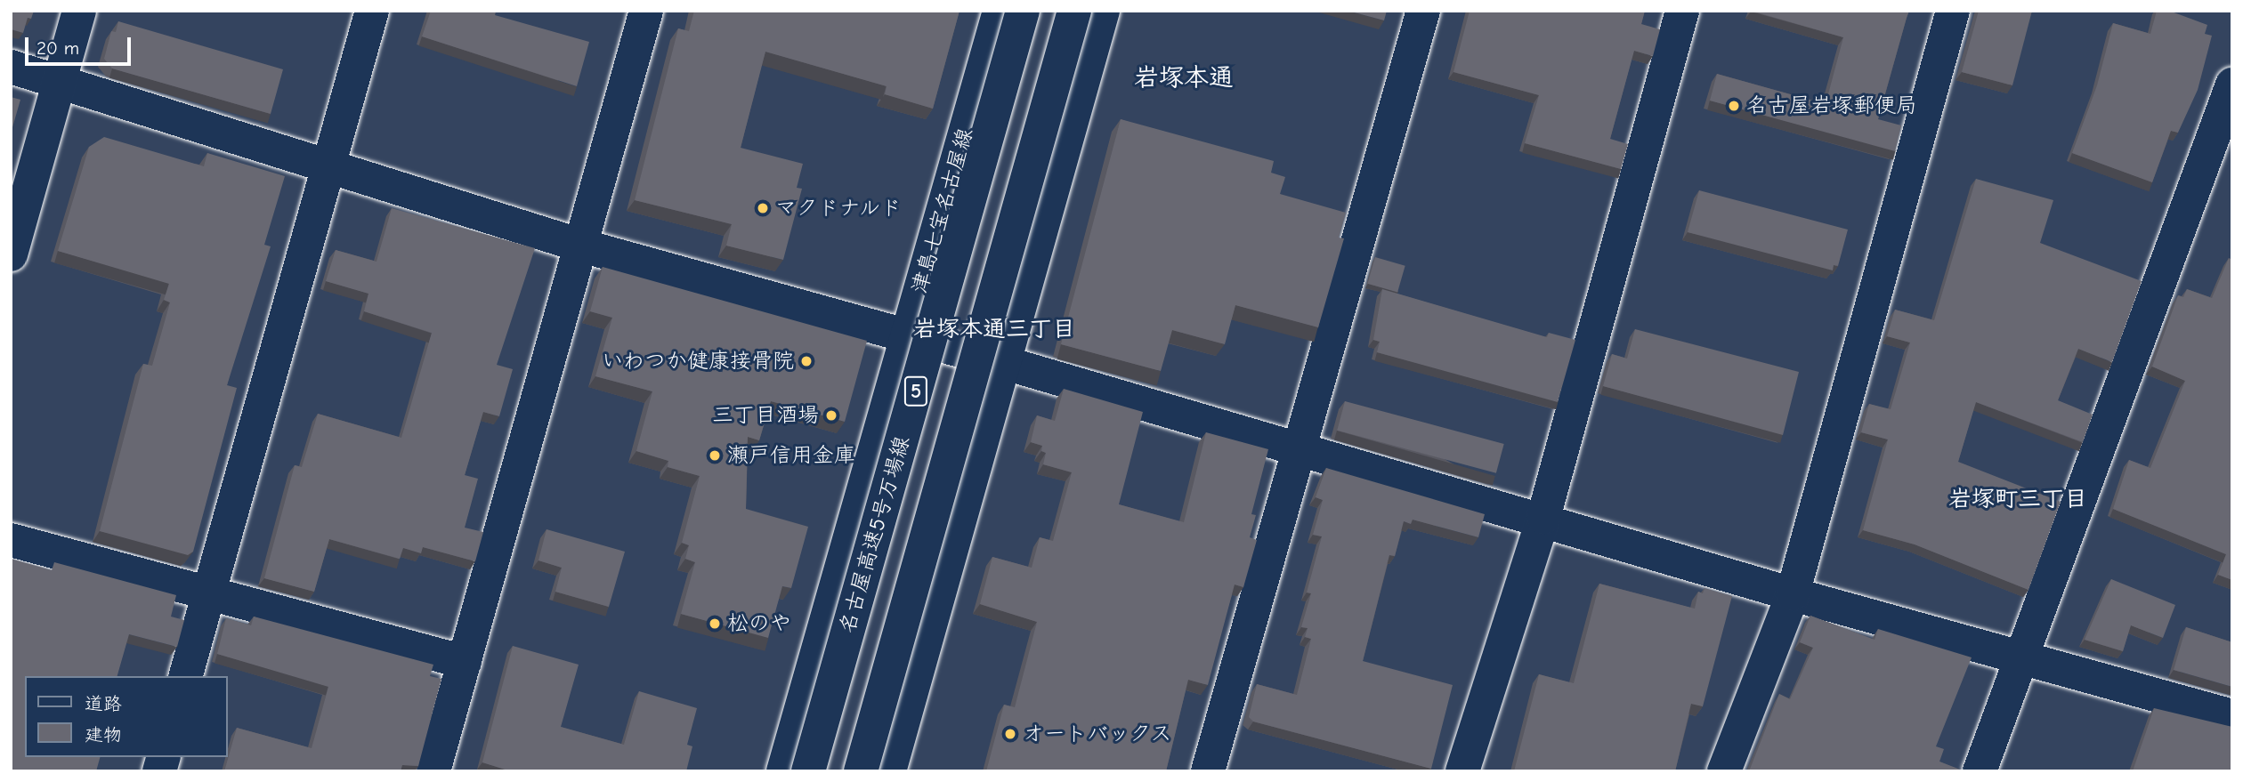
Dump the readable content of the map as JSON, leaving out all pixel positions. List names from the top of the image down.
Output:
{
  "streets": {
    "main road": ["津島七宝名古屋線", "5", "名古屋高速5号万場線"]
  },
  "districts": ["岩塚本通", "岩塚本通三丁目", "岩塚町三丁目"],
  "places": [
    "名古屋岩塚郵便局",
    "マクドナルド",
    "いわつか健康接骨院",
    "三丁目酒場",
    "瀬戸信用金庫",
    "松のや",
    "オートバックス"
  ],
  "legend": ["道路", "建物"],
  "scale_bar": "20 m"
}
